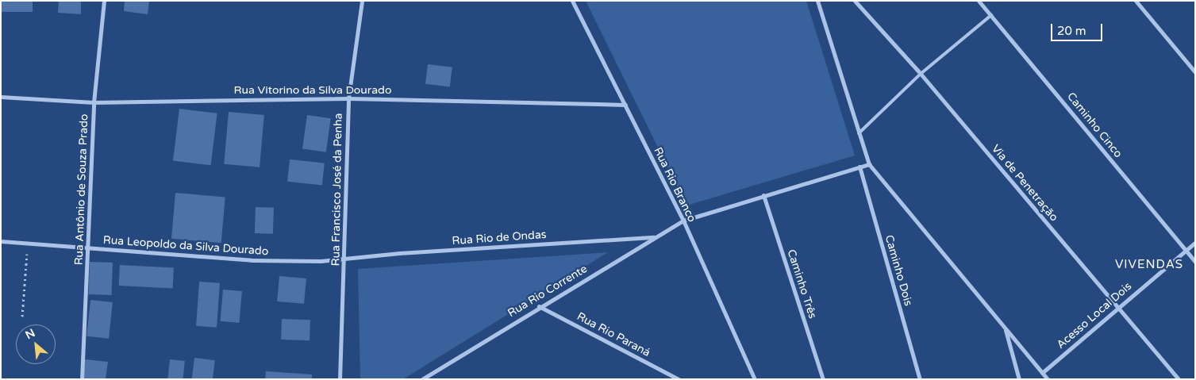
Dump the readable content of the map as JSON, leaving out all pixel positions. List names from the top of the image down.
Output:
{
  "streets": {
    "street": [
      "Rua Vitorino da Silva Dourado",
      "Caminho Cinco",
      "Via de Penetração",
      "Rua Rio Branco",
      "Rua Antônio de Souza Prado",
      "Rua Francisco José da Penha",
      "Rua Rio de Ondas",
      "Rua Leopoldo da Silva Dourado",
      "Caminho Dois",
      "Caminho Três",
      "Rua Rio Corrente",
      "Acesso Local Dois",
      "Rua Rio Paraná"
    ]
  },
  "crossings": [
    ["Rua Vitorino da Silva Dourado", "Rua Rio Branco"],
    ["Rua Vitorino da Silva Dourado", "Rua Antônio de Souza Prado"],
    ["Rua Vitorino da Silva Dourado", "Rua Francisco José da Penha"],
    ["Caminho Cinco", "Acesso Local Dois"],
    ["Via de Penetração", "Acesso Local Dois"],
    ["Rua Rio Branco", "Rua Rio Corrente"],
    ["Rua Antônio de Souza Prado", "Rua Leopoldo da Silva Dourado"],
    ["Rua Francisco José da Penha", "Rua Rio de Ondas"],
    ["Rua Francisco José da Penha", "Rua Leopoldo da Silva Dourado"],
    ["Rua Rio de Ondas", "Rua Leopoldo da Silva Dourado"],
    ["Rua Rio de Ondas", "Rua Rio Corrente"],
    ["Caminho Dois", "Rua Rio Corrente"],
    ["Caminho Três", "Rua Rio Corrente"],
    ["Rua Rio Corrente", "Rua Rio Paraná"]
  ],
  "districts": ["VIVENDAS"],
  "scale_bar": "20 m",
  "north": "top left"
}
